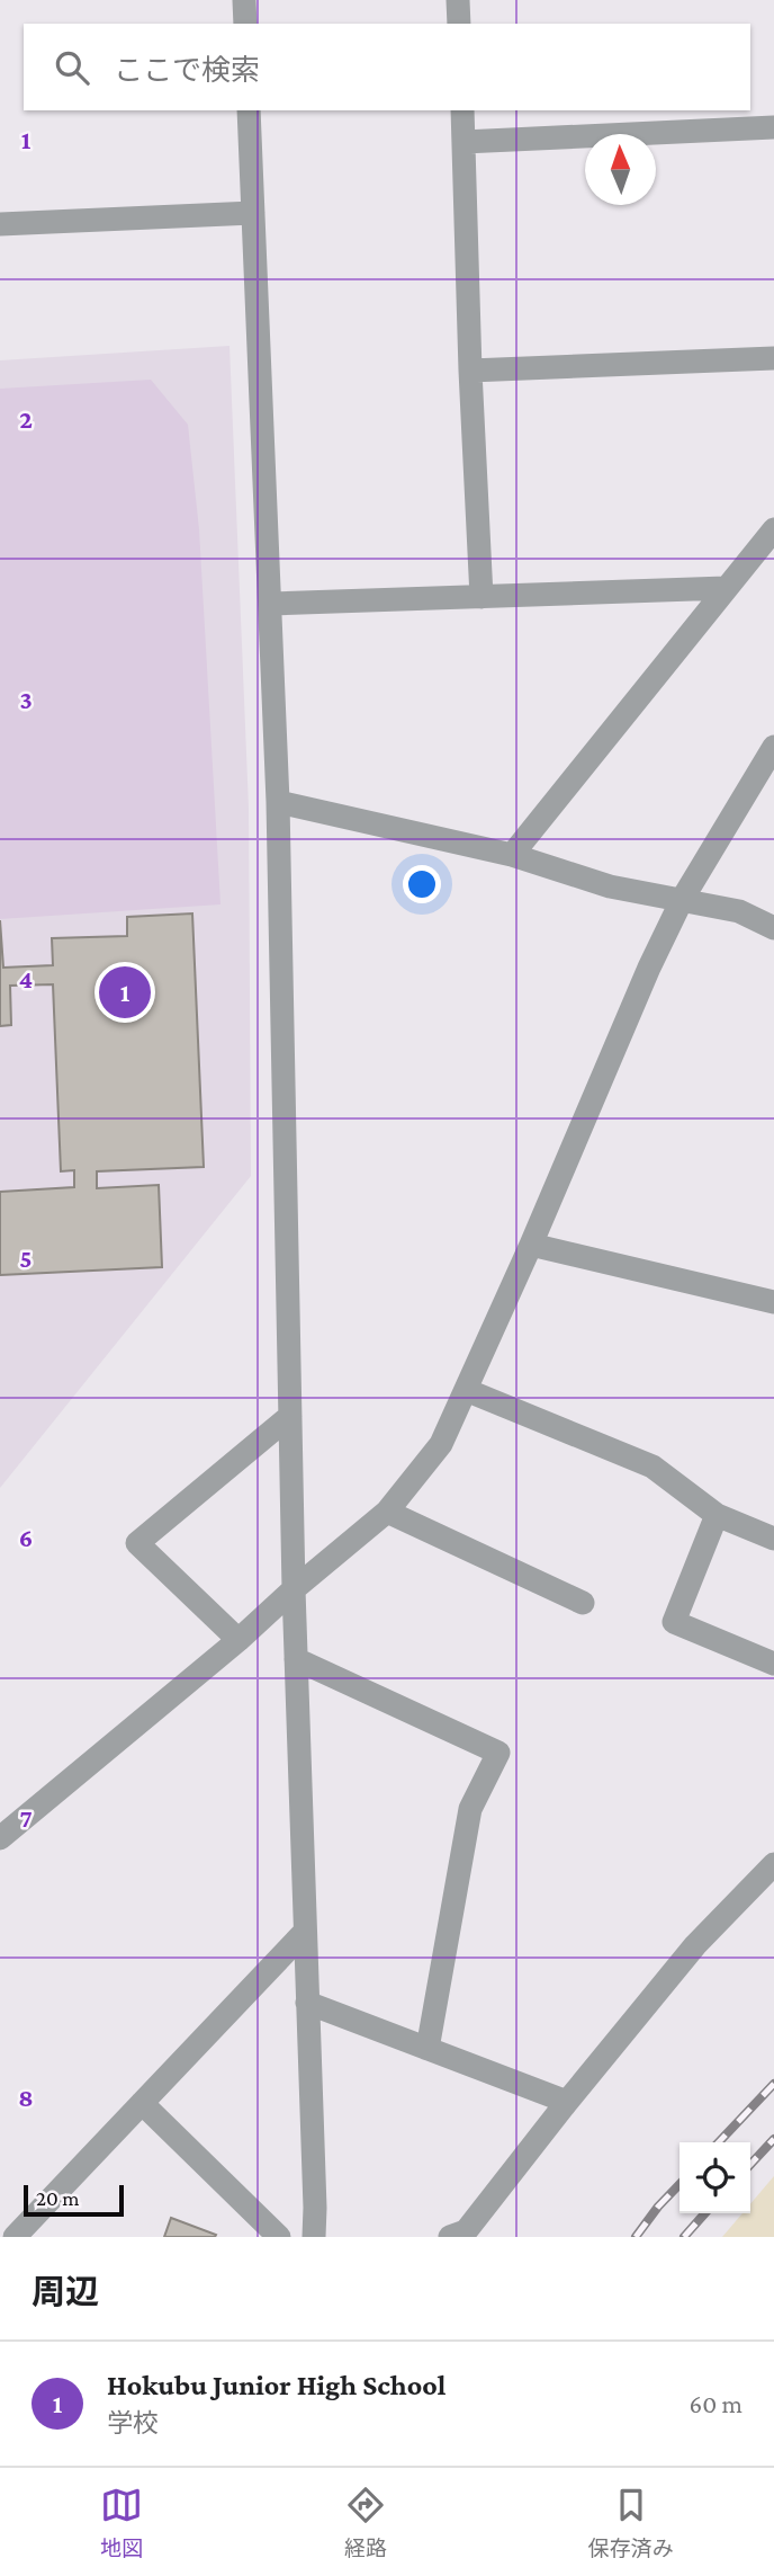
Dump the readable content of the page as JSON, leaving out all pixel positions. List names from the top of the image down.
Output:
{
  "scale_bar": "20 m",
  "north": "top",
  "page": {
    "search": "ここで検索",
    "pins": "1",
    "scale": "20 m",
    "heading": "周辺",
    "list": [
      {
        "mark": "1",
        "name": "Hokubu Junior High School",
        "note": "学校",
        "value": "60 m"
      }
    ],
    "nav": ["地図", "経路", "保存済み"]
  },
  "grid": {
    "rows": [
      "1",
      "2",
      "3",
      "4",
      "5",
      "6",
      "7",
      "8"
    ]
  }
}
